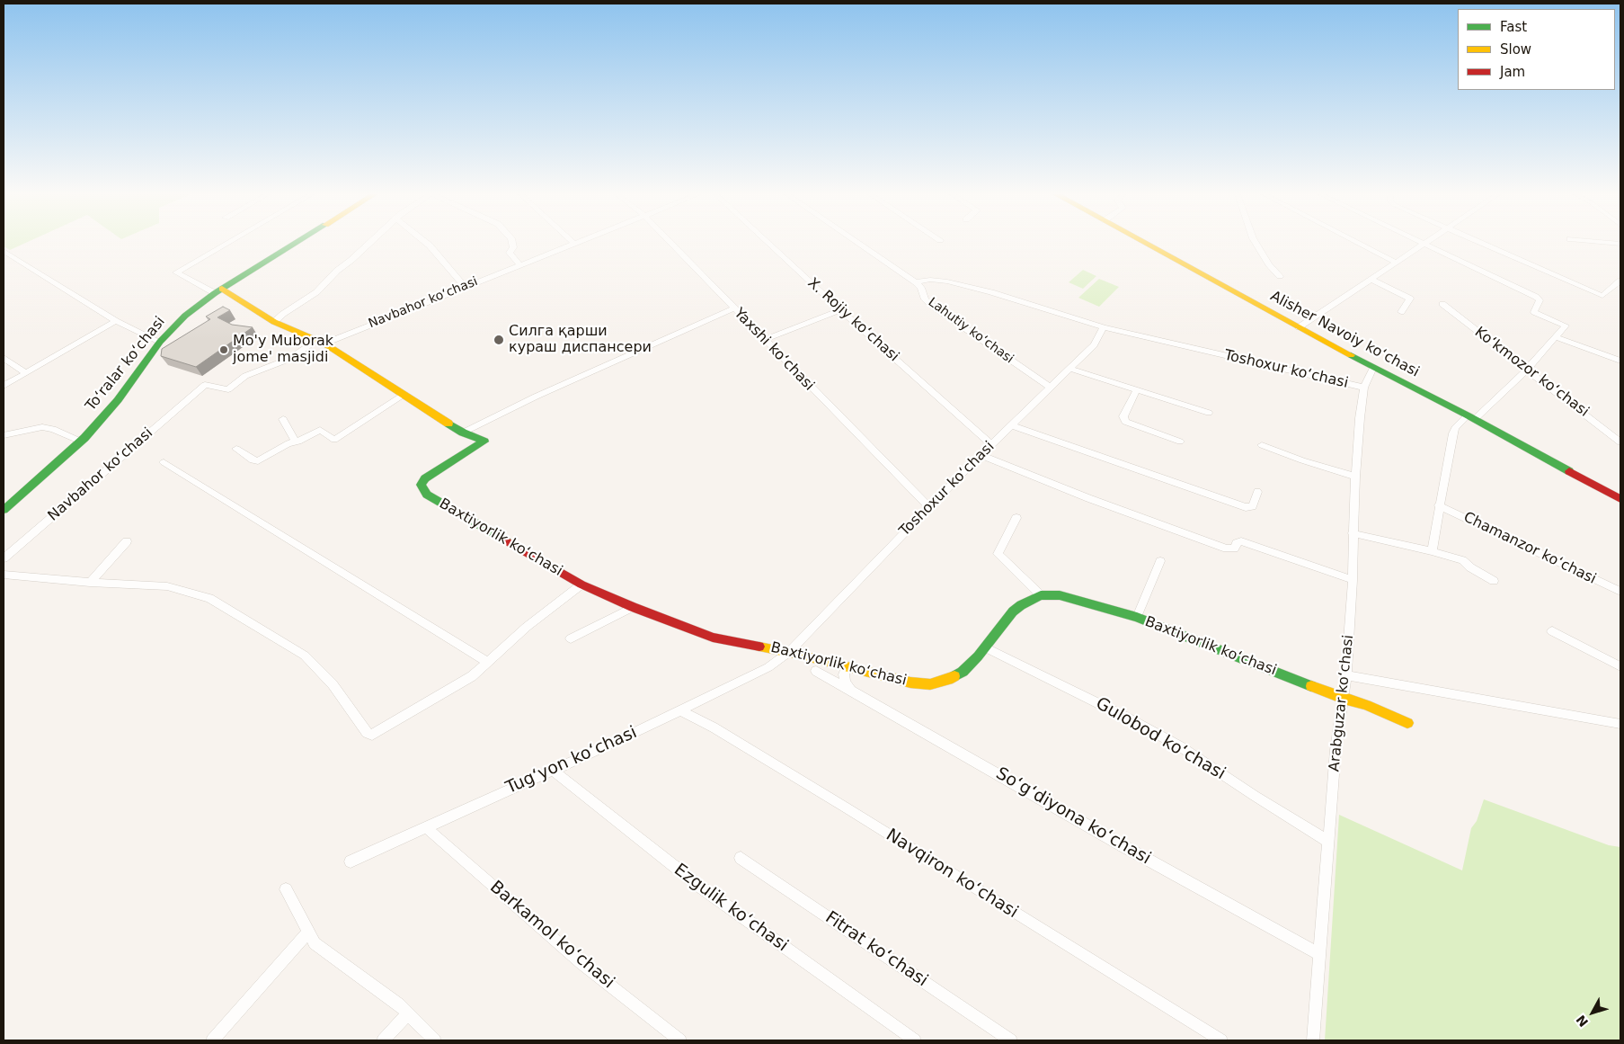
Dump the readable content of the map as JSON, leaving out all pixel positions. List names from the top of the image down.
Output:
{
  "streets": {
    "street": [
      "Navbahor koʻchasi",
      "X. Rojiy koʻchasi",
      "Lahutiy koʻchasi",
      "Alisher Navoiy koʻchasi",
      "Yaxshi koʻchasi",
      "Toʻralar koʻchasi",
      "Toshoxur koʻchasi",
      "Koʻkmozor koʻchasi",
      "Baxtiyorlik koʻchasi",
      "Chamanzor koʻchasi",
      "Arabguzar koʻchasi",
      "Gulobod koʻchasi",
      "Tugʻyon koʻchasi",
      "Soʻgʻdiyona koʻchasi",
      "Navqiron koʻchasi",
      "Ezgulik koʻchasi",
      "Barkamol koʻchasi",
      "Fitrat koʻchasi"
    ]
  },
  "crossings": [
    ["Navbahor koʻchasi", "Baxtiyorlik koʻchasi"],
    ["X. Rojiy koʻchasi", "Toshoxur koʻchasi"],
    ["Lahutiy koʻchasi", "Toshoxur koʻchasi"],
    ["Alisher Navoiy koʻchasi", "Arabguzar koʻchasi"],
    ["Yaxshi koʻchasi", "Toshoxur koʻchasi"],
    ["Toʻralar koʻchasi", "Baxtiyorlik koʻchasi"],
    ["Toshoxur koʻchasi", "Baxtiyorlik koʻchasi"],
    ["Toshoxur koʻchasi", "Arabguzar koʻchasi"],
    ["Toshoxur koʻchasi", "Tugʻyon koʻchasi"],
    ["Baxtiyorlik koʻchasi", "Arabguzar koʻchasi"],
    ["Baxtiyorlik koʻchasi", "Gulobod koʻchasi"],
    ["Baxtiyorlik koʻchasi", "Tugʻyon koʻchasi"],
    ["Arabguzar koʻchasi", "Gulobod koʻchasi"],
    ["Arabguzar koʻchasi", "Soʻgʻdiyona koʻchasi"],
    ["Tugʻyon koʻchasi", "Navqiron koʻchasi"],
    ["Tugʻyon koʻchasi", "Ezgulik koʻchasi"],
    ["Tugʻyon koʻchasi", "Barkamol koʻchasi"]
  ],
  "places": ["Силга қарши кураш диспансери", "Mo'y Muborak jome' masjidi"],
  "legend": ["Fast", "Slow", "Jam"],
  "north": "bottom left"
}
